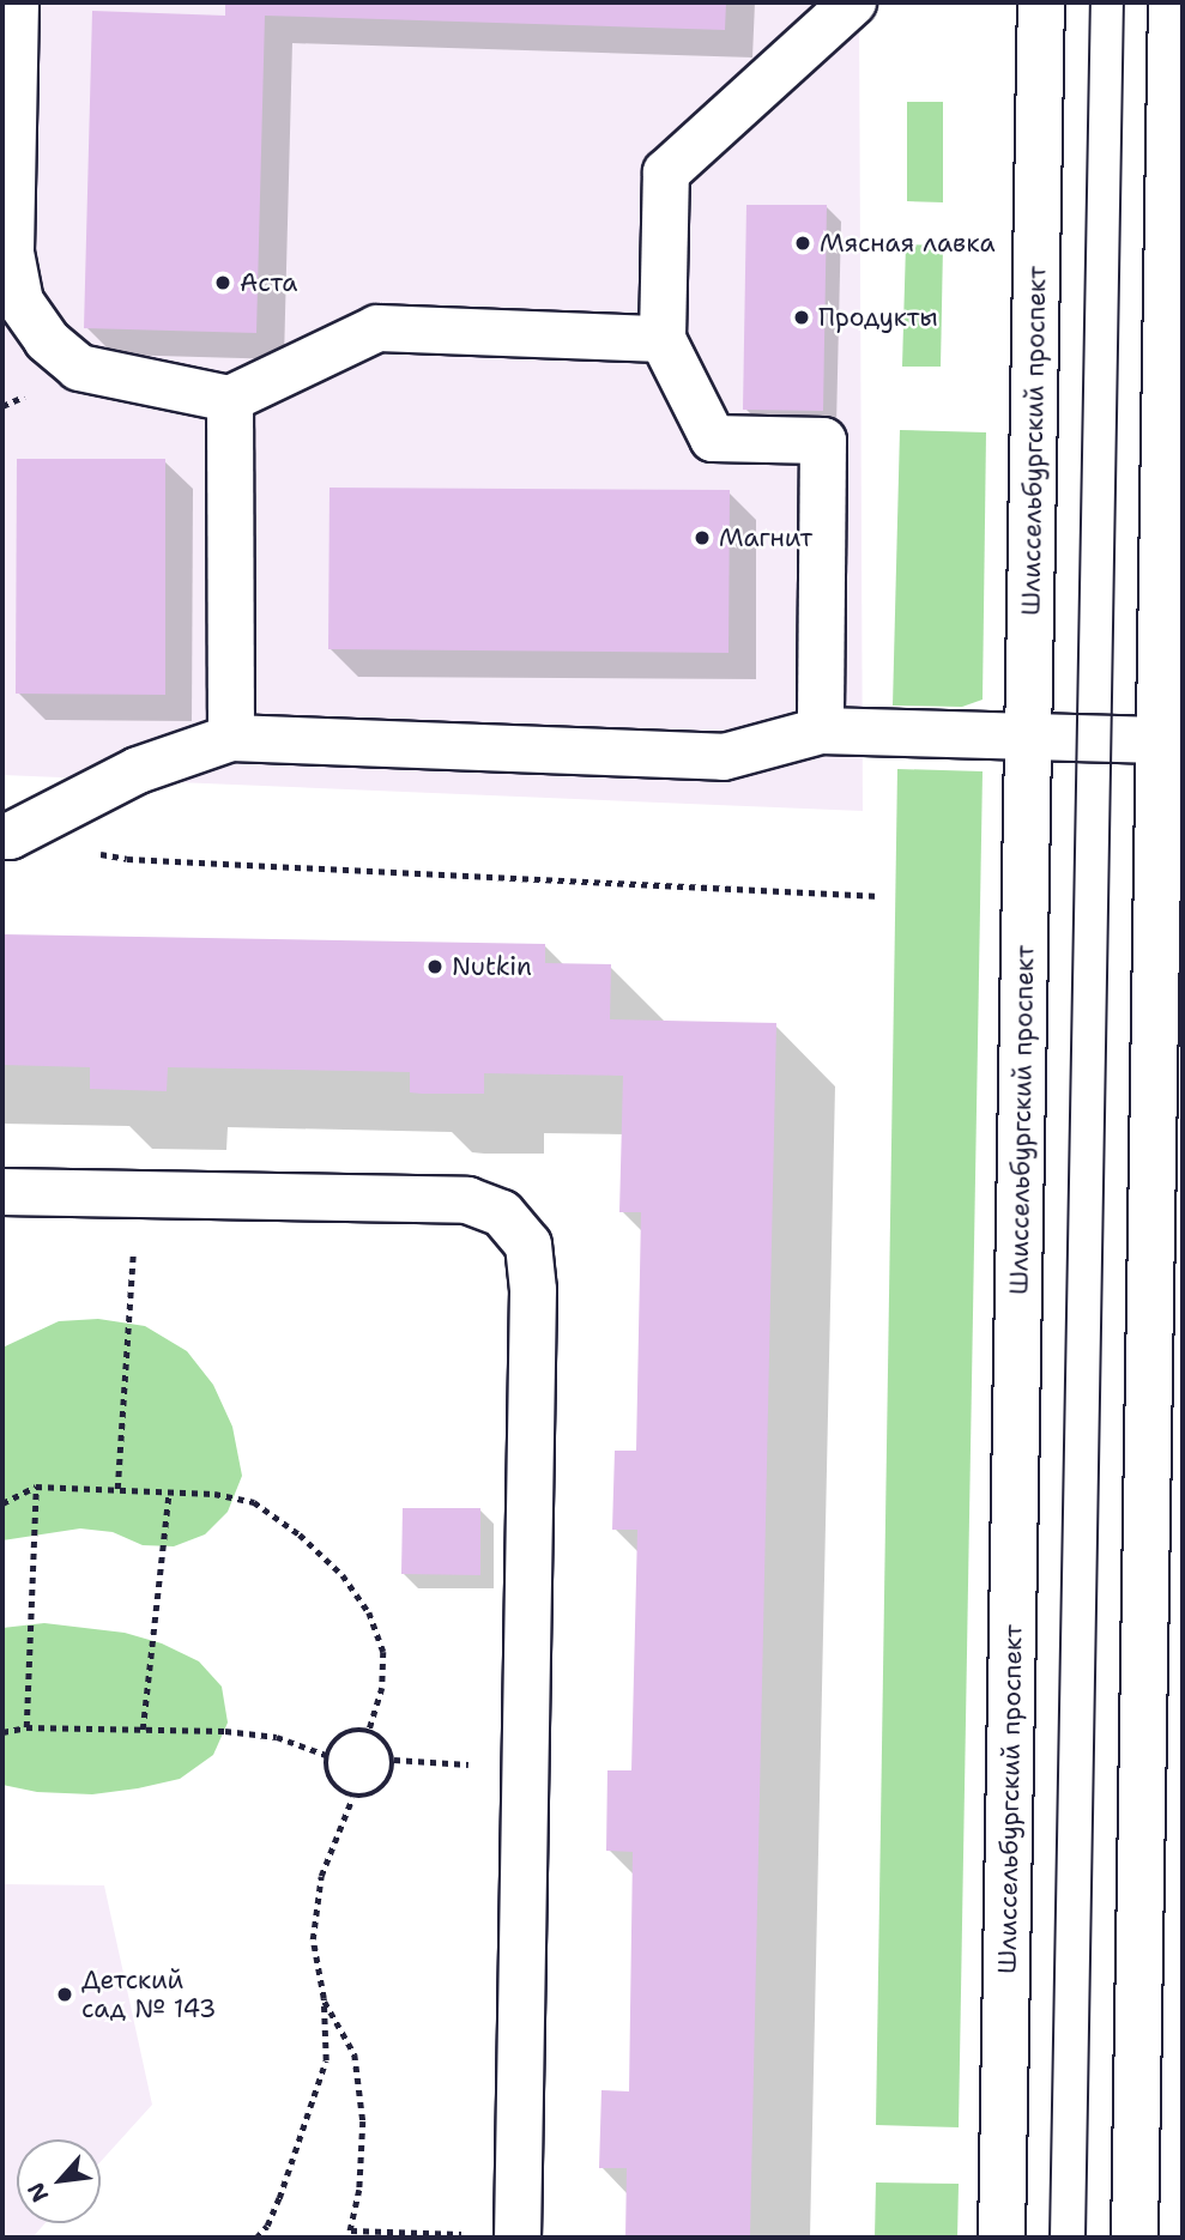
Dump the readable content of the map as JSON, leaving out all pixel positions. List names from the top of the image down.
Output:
{
  "streets": {
    "main road": ["Шлиссельбургский проспект"]
  },
  "places": [
    "Мясная лавка",
    "Аста",
    "Продукты",
    "Магнит",
    "Nutkin",
    "Детский сад № 143"
  ],
  "north": "bottom left"
}
